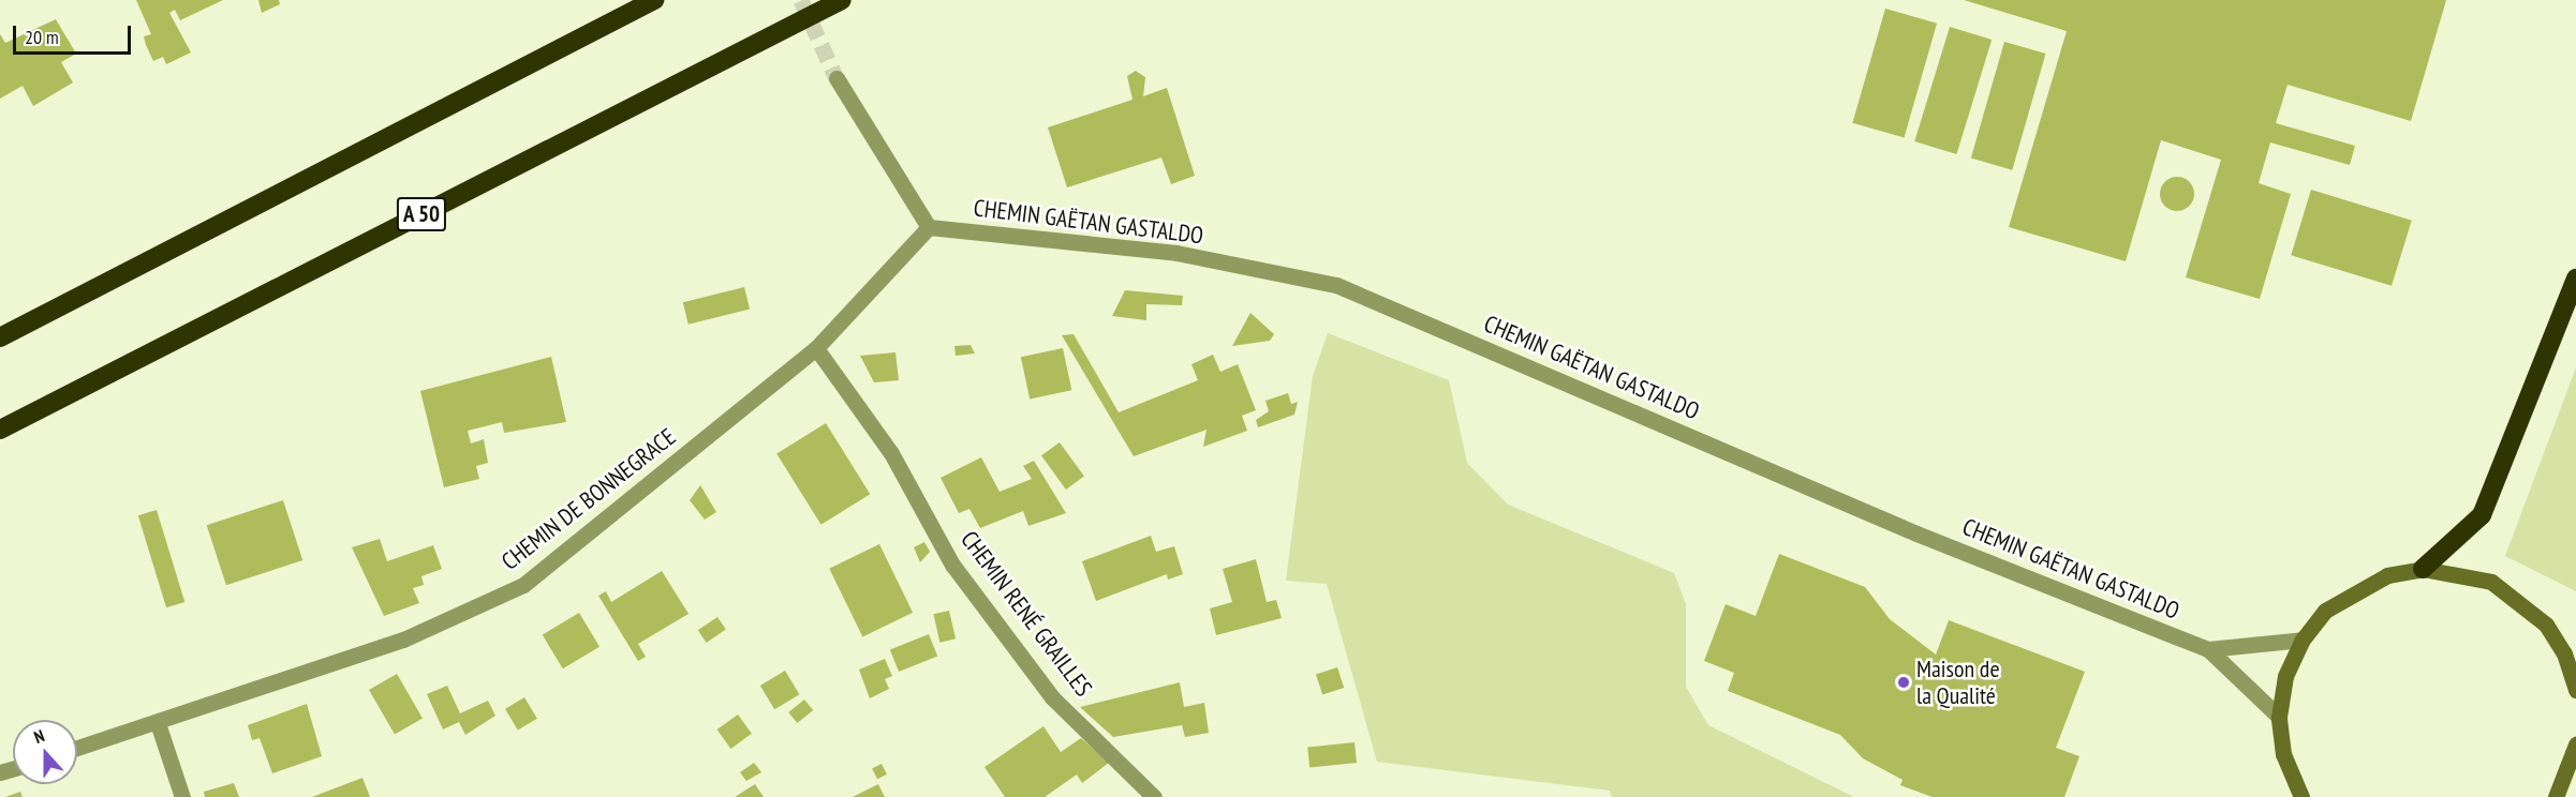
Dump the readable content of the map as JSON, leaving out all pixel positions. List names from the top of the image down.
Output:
{
  "streets": {
    "highway": ["A 50"],
    "street": ["CHEMIN GAËTAN GASTALDO", "CHEMIN DE BONNEGRACE", "CHEMIN RENÉ GRAILLES"]
  },
  "crossings": [
    ["CHEMIN GAËTAN GASTALDO", "CHEMIN DE BONNEGRACE"],
    ["CHEMIN DE BONNEGRACE", "CHEMIN RENÉ GRAILLES"]
  ],
  "places": ["Maison de la Qualité"],
  "scale_bar": "20 m",
  "north": "top"
}
